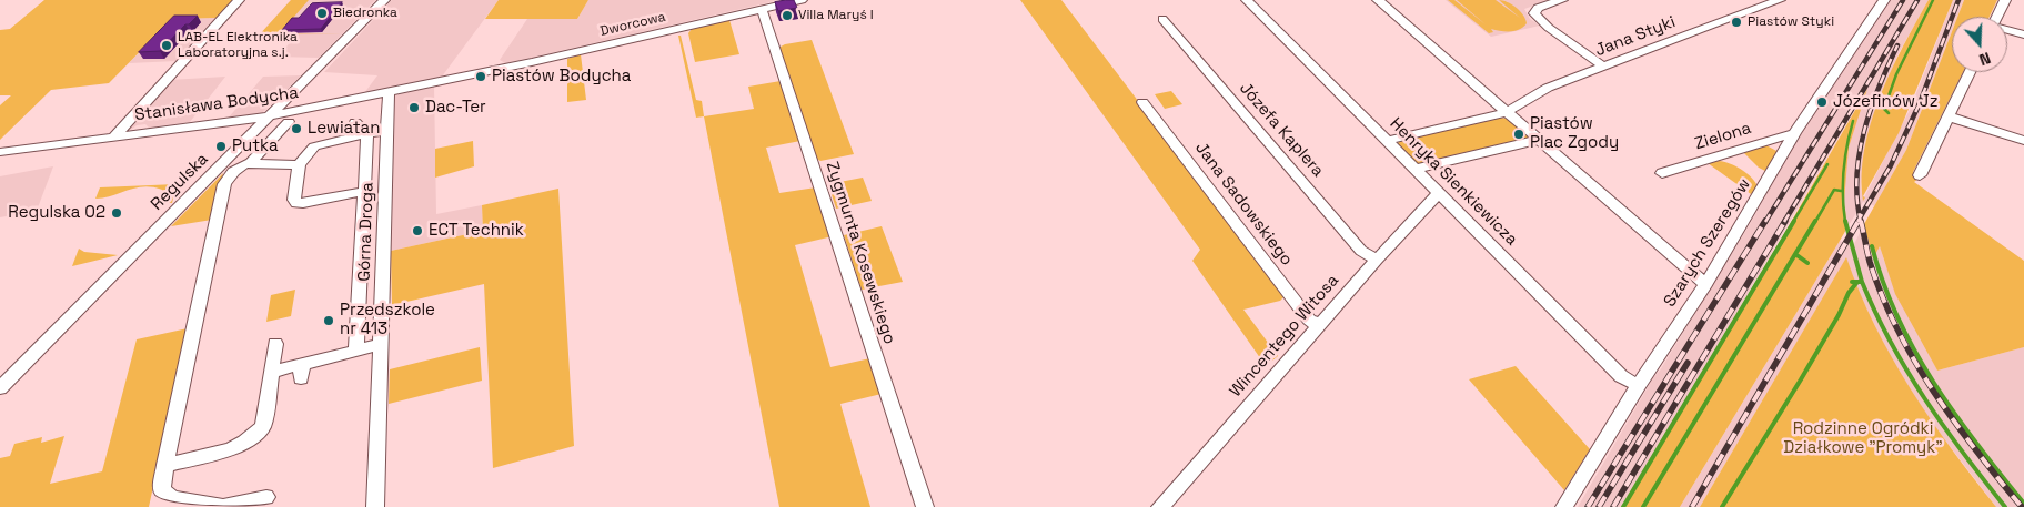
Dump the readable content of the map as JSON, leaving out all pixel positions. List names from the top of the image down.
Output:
{
  "streets": {
    "street": [
      "Dworcowa",
      "Jana Styki",
      "Stanisława Bodycha",
      "Józefa Kaplera",
      "Zielona",
      "Regulska",
      "Henryka Sienkiewicza",
      "Jana Sadowskiego",
      "Górna Droga",
      "Szarych Szeregów",
      "Zygmunta Kosewskiego",
      "Wincentego Witosa"
    ]
  },
  "crossings": [
    ["Dworcowa", "Stanisława Bodycha"],
    ["Dworcowa", "Zygmunta Kosewskiego"],
    ["Jana Styki", "Henryka Sienkiewicza"],
    ["Stanisława Bodycha", "Regulska"],
    ["Stanisława Bodycha", "Górna Droga"],
    ["Józefa Kaplera", "Wincentego Witosa"],
    ["Zielona", "Szarych Szeregów"],
    ["Henryka Sienkiewicza", "Szarych Szeregów"],
    ["Henryka Sienkiewicza", "Wincentego Witosa"],
    ["Jana Sadowskiego", "Wincentego Witosa"]
  ],
  "parks": ["Rodzinne Ogródki Działkowe \"Promyk\""],
  "places": [
    "Biedronka",
    "Villa Maryś I",
    "Piastów Styki",
    "LAB-EL Elektronika Laboratoryjna s.j.",
    "Piastów Bodycha",
    "Józefinów Jz",
    "Dac-Ter",
    "Lewiatan",
    "Piastów Plac Zgody",
    "Putka",
    "Regulska 02",
    "ECT Technik",
    "Przedszkole nr 413"
  ],
  "north": "bottom"
}
